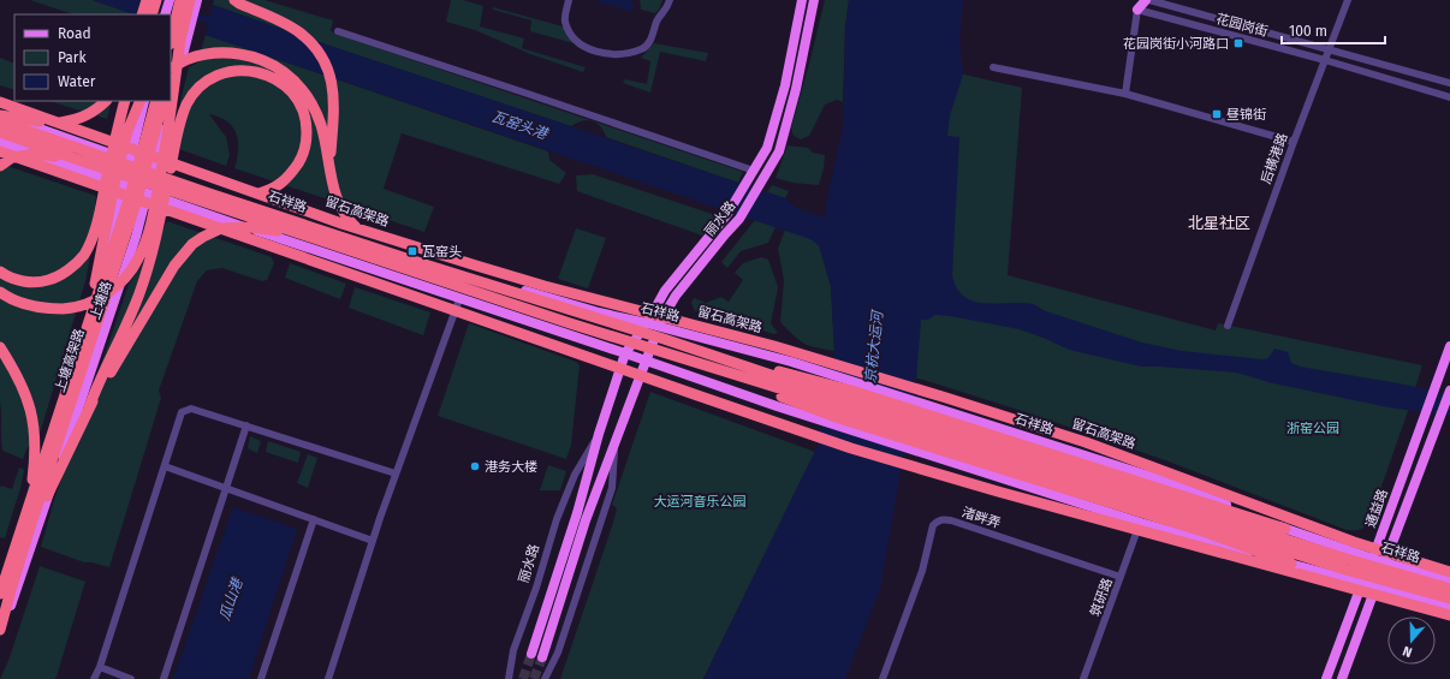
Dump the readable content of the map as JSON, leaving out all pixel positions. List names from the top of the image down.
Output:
{
  "streets": {
    "highway": ["留石高架路", "上塘高架路"],
    "main road": [
      "石祥路",
      "丽水路",
      "上塘路",
      "通益路"
    ],
    "street": [
      "花园岗街",
      "后横港路",
      "渚畔弄",
      "筑研路"
    ]
  },
  "crossings": [
    ["花园岗街", "后横港路"],
    ["石祥路", "丽水路"],
    ["石祥路", "上塘路"],
    ["石祥路", "通益路"],
    ["上塘路", "上塘高架路"],
    ["渚畔弄", "筑研路"]
  ],
  "districts": ["北星社区"],
  "water": ["瓦窑头港", "京杭大运河", "瓜山港"],
  "parks": ["浙窑公园", "大运河音乐公园"],
  "places": {
    "transit": ["花园岗街小河路口", "昼锦街", "瓦窑头"],
    "other": ["港务大楼"]
  },
  "legend": ["Road", "Park", "Water"],
  "scale_bar": "100 m",
  "north": "bottom"
}
